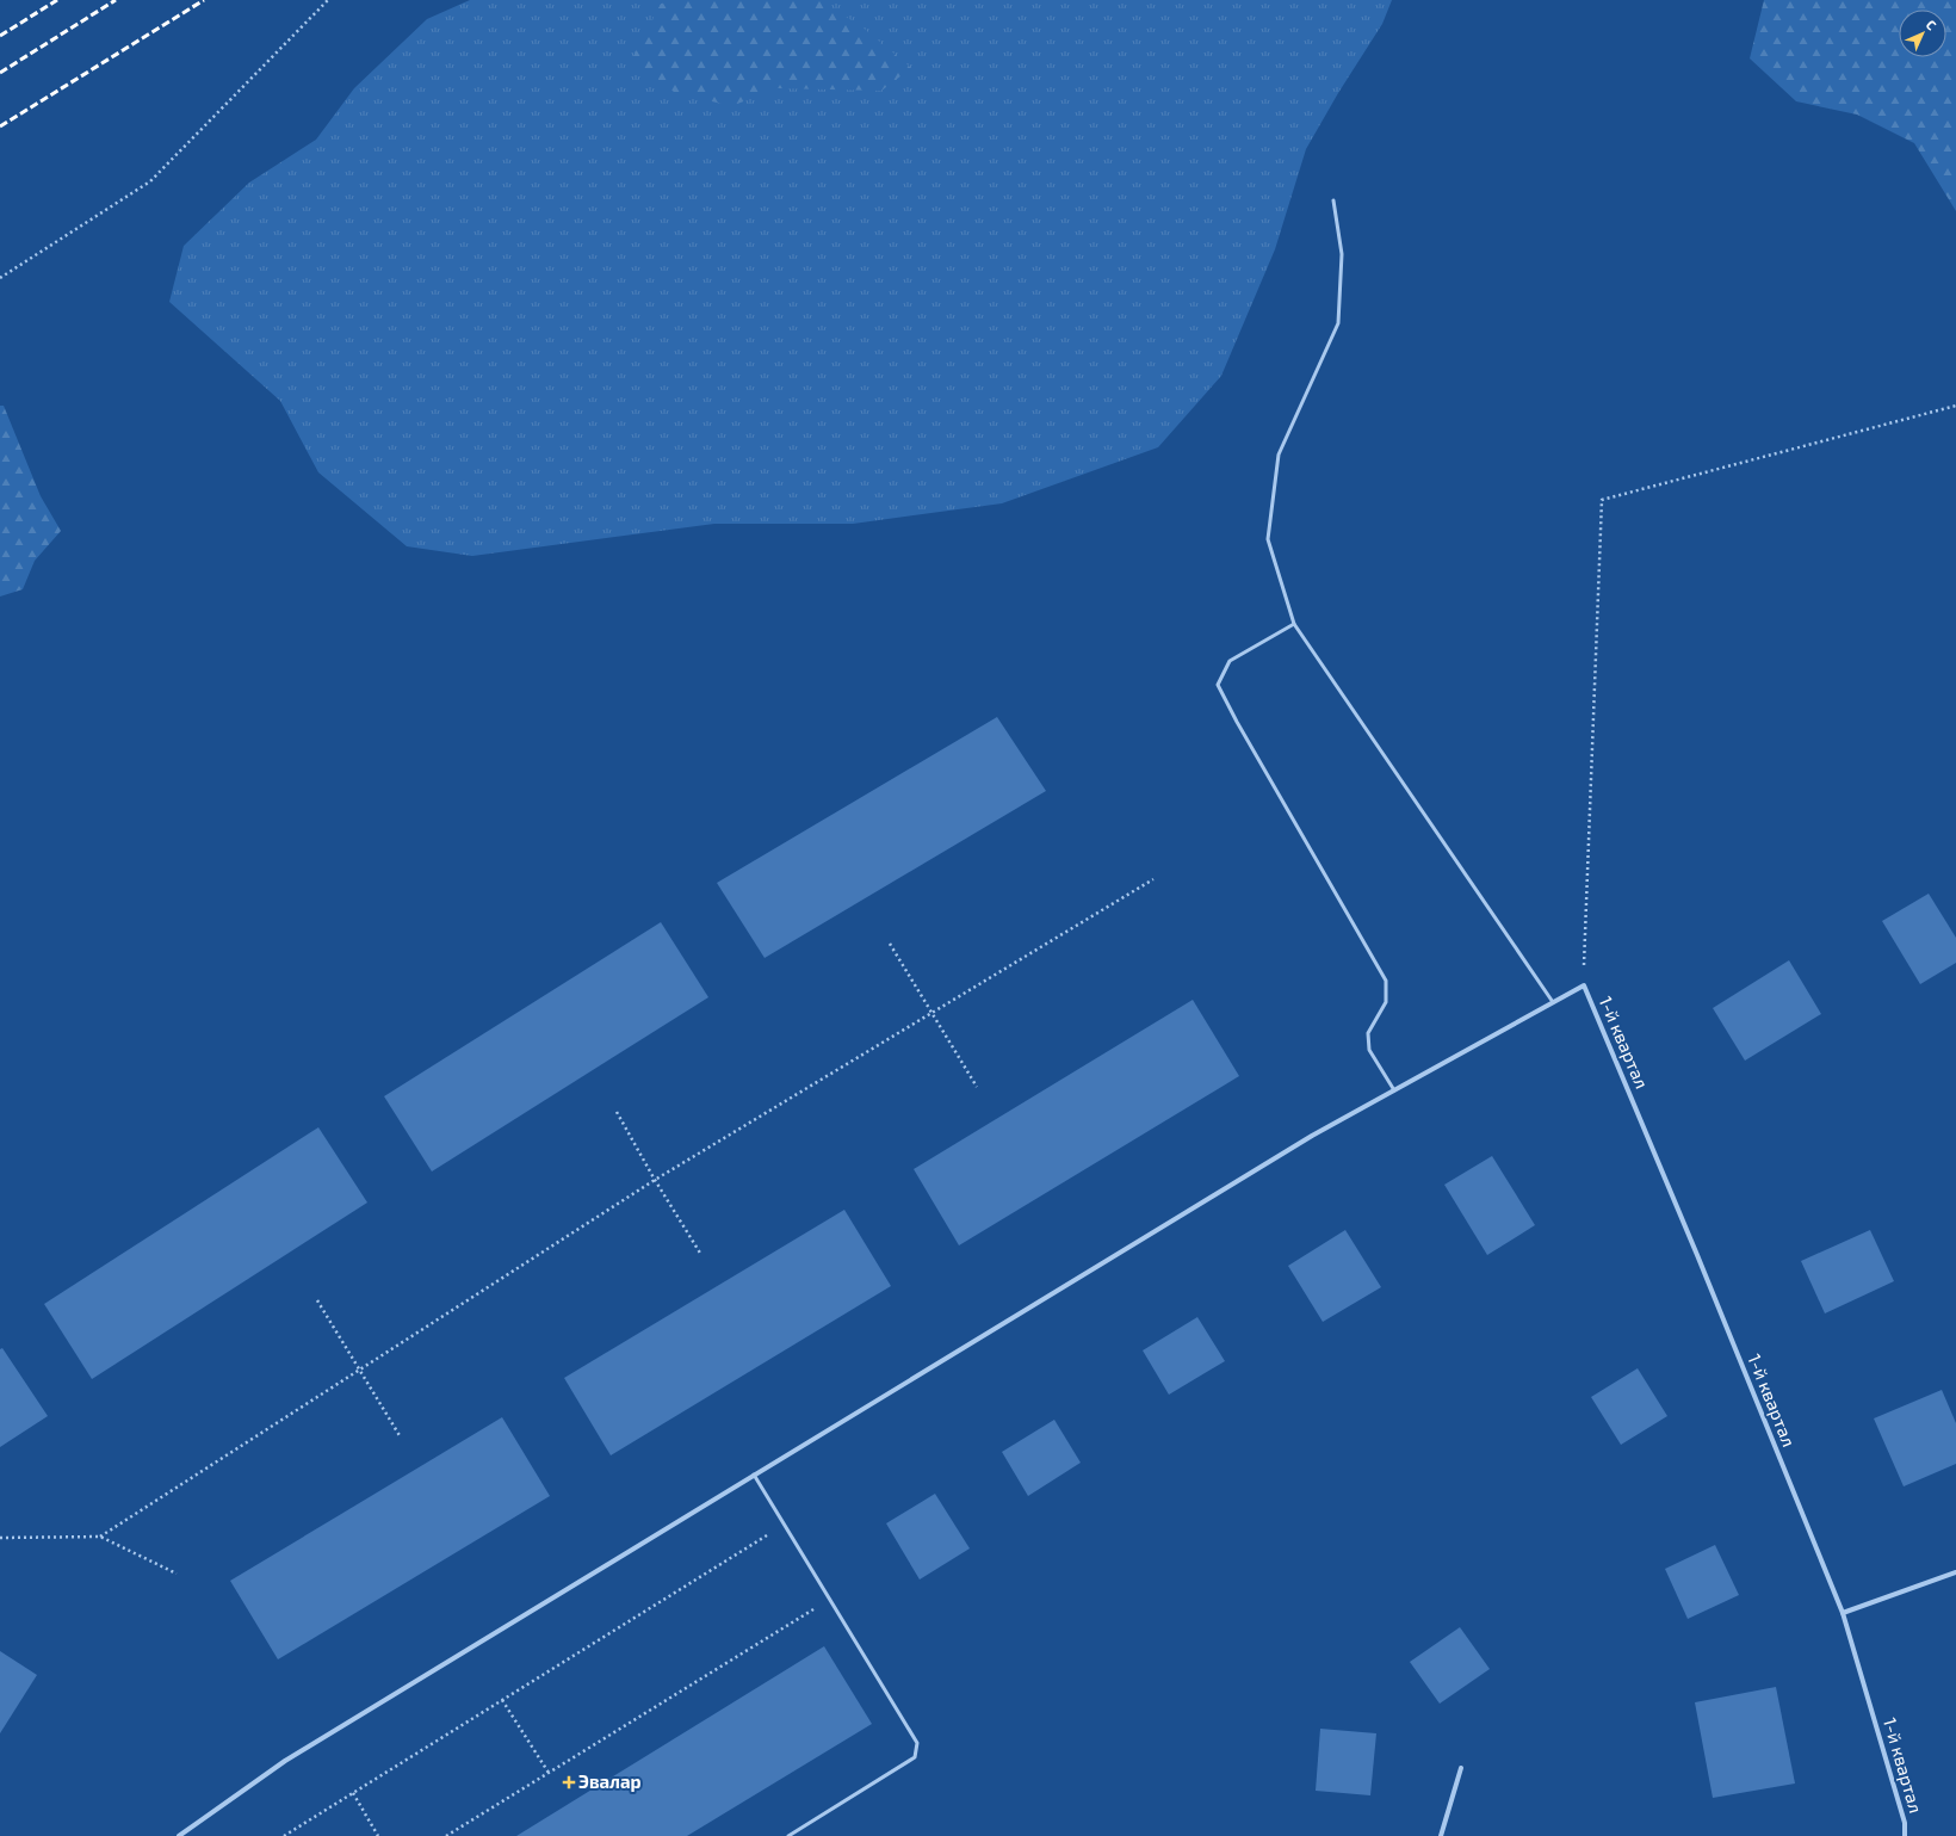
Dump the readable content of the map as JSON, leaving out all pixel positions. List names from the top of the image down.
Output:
{
  "streets": {
    "street": ["1-й квартал"]
  },
  "places": {
    "health": ["Эвалар"]
  },
  "north": "top right"
}
